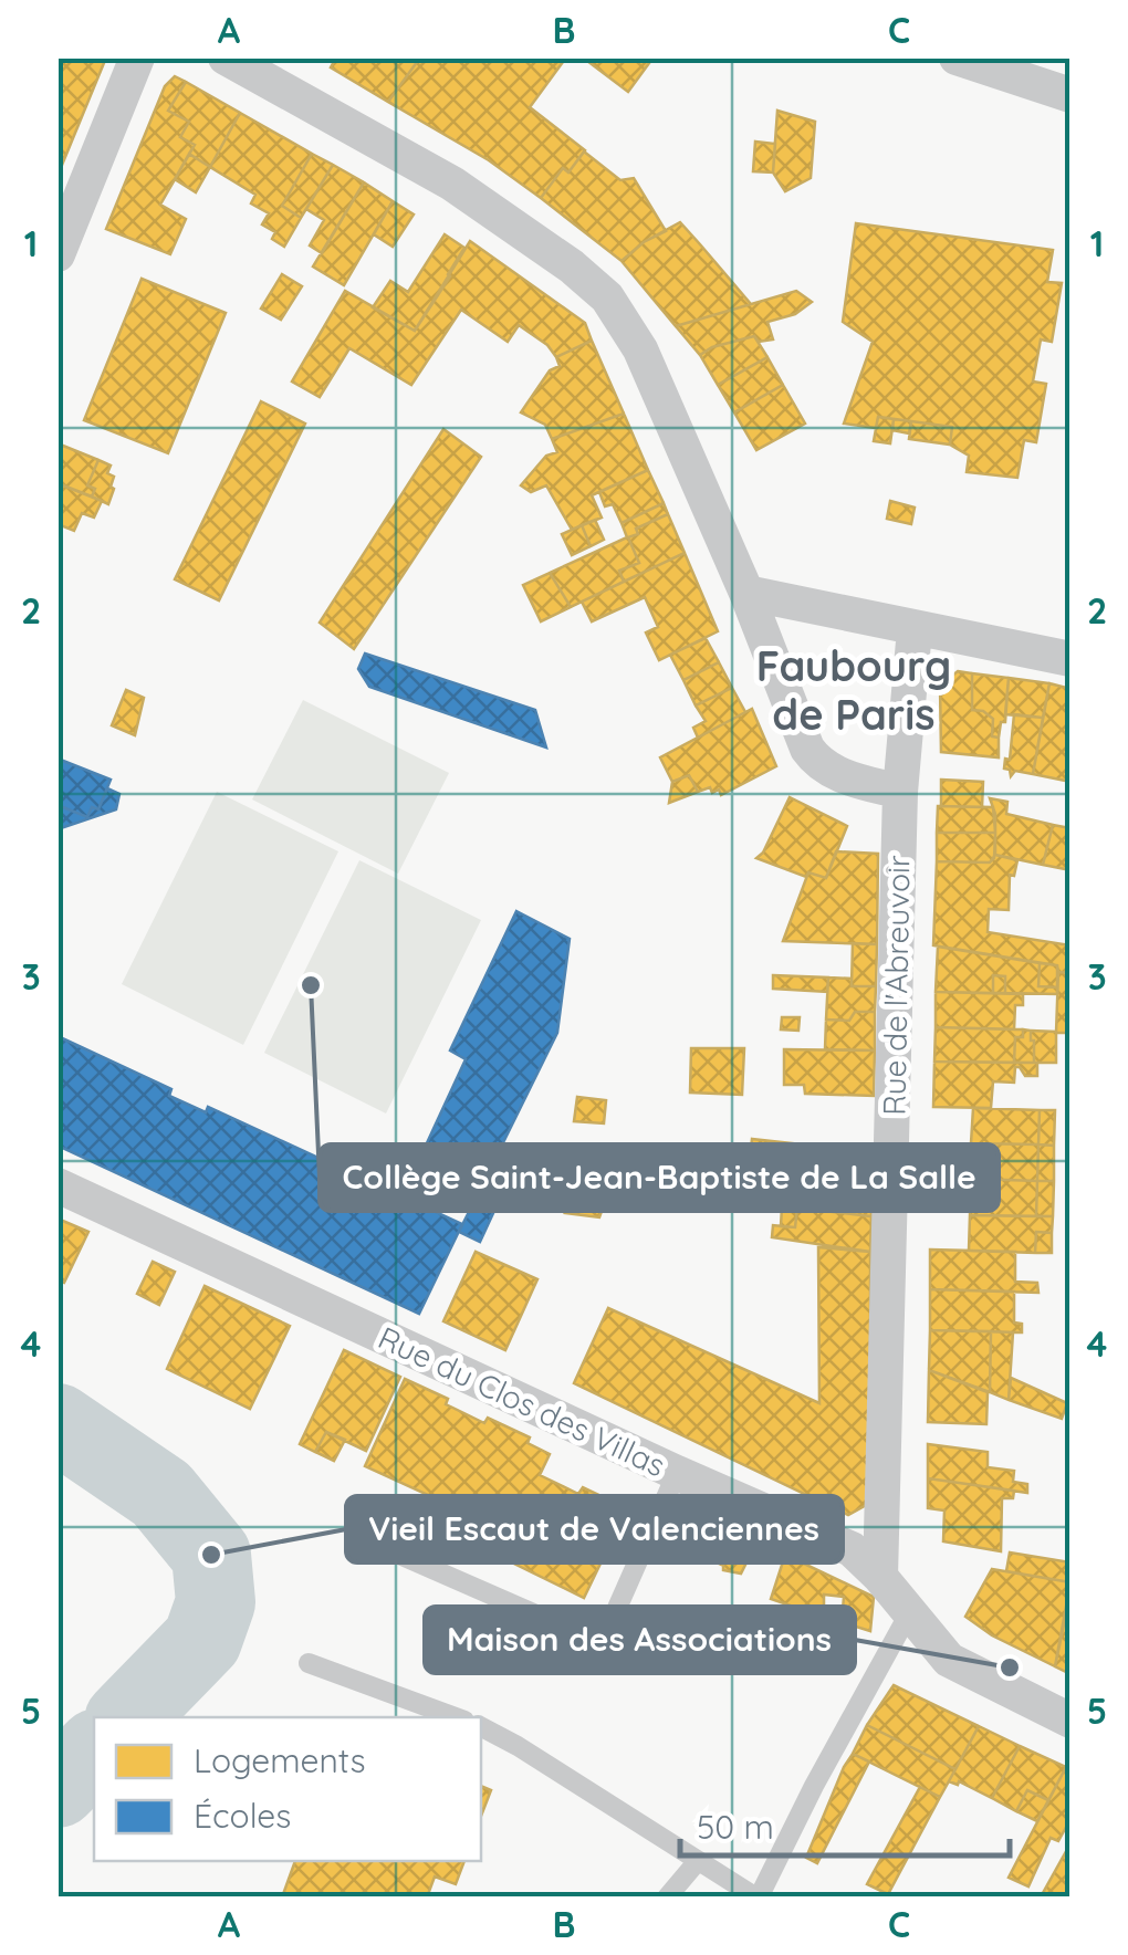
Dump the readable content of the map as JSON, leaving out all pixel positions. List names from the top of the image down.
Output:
{
  "streets": {
    "street": ["Rue de l'Abreuvoir", "Rue du Clos des Villas"]
  },
  "crossings": [
    ["Rue de l'Abreuvoir", "Rue du Clos des Villas"]
  ],
  "districts": ["Faubourg de Paris"],
  "places": ["Collège Saint-Jean-Baptiste de La Salle", "Vieil Escaut de Valenciennes", "Maison des Associations"],
  "legend": ["Logements", "Écoles"],
  "scale_bar": "50 m",
  "grid": {
    "columns": ["A", "B", "C"],
    "rows": [
      "1",
      "2",
      "3",
      "4",
      "5"
    ]
  }
}
